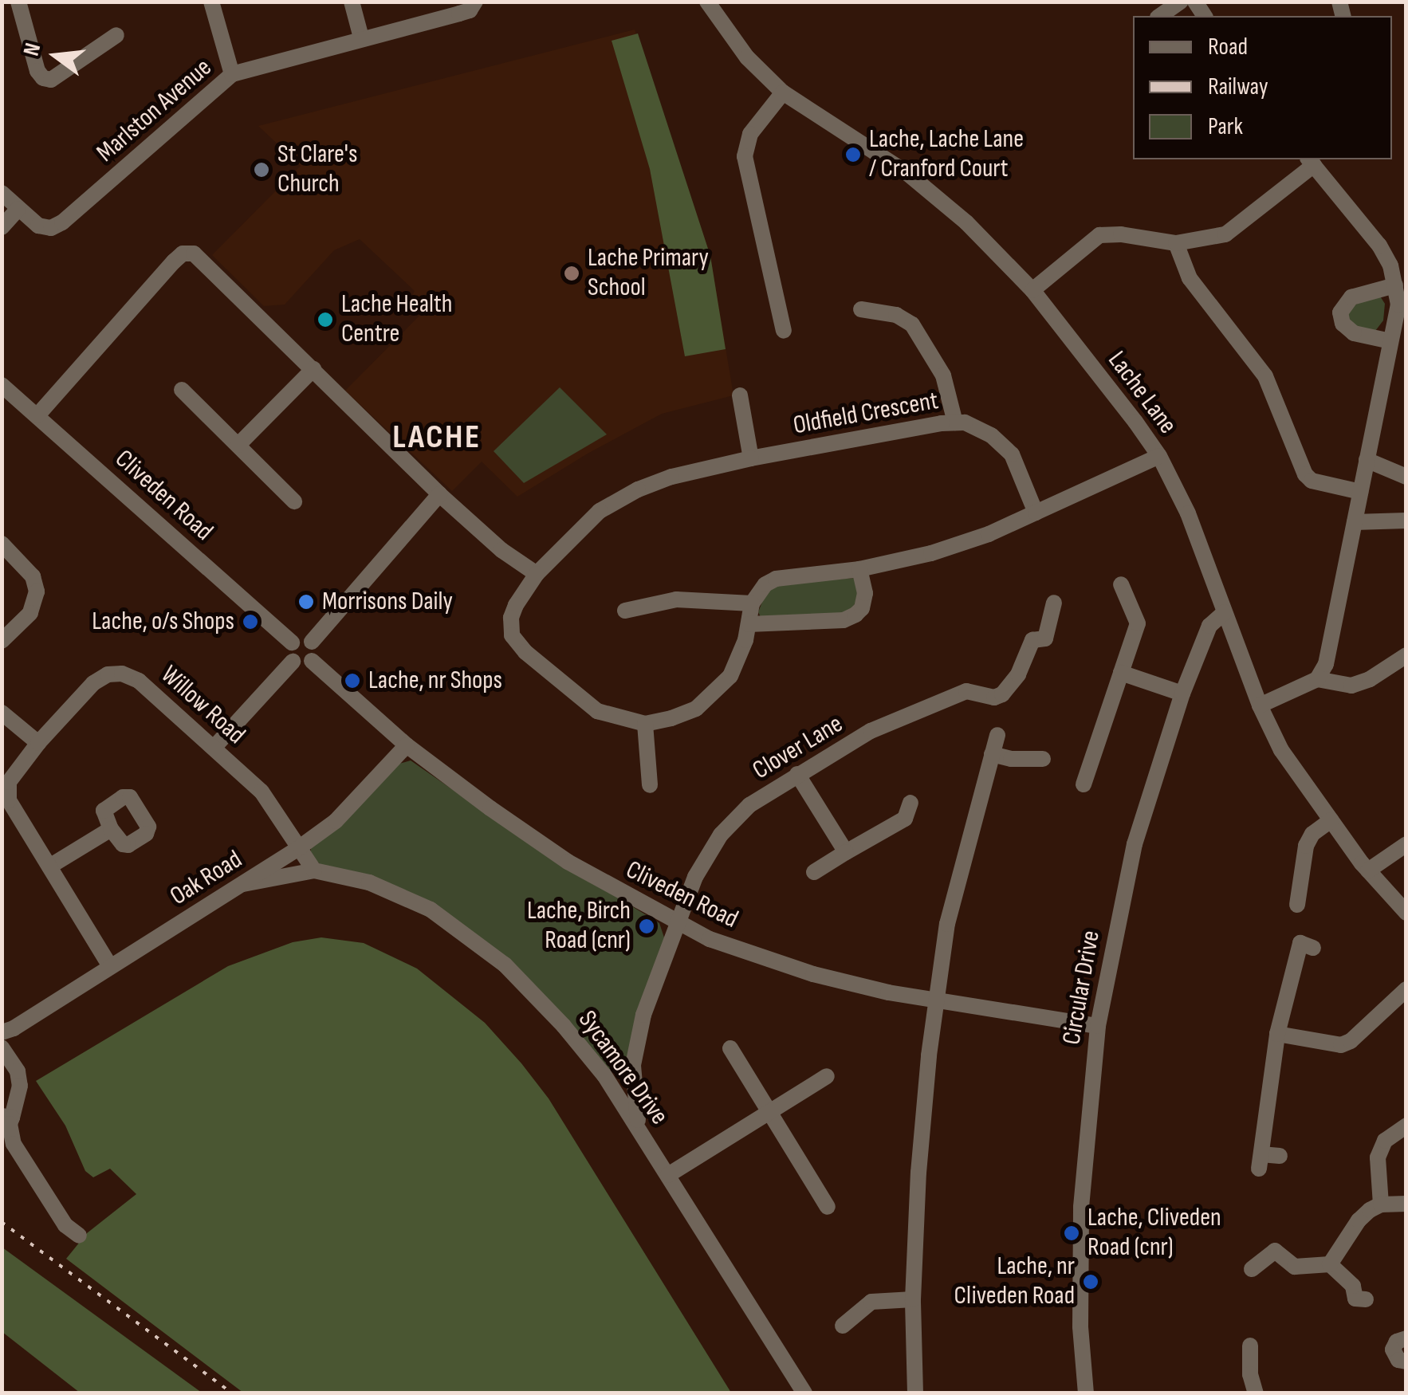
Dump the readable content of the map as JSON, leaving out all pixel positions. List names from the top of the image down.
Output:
{
  "streets": {
    "street": [
      "Marlston Avenue",
      "Lache Lane",
      "Oldfield Crescent",
      "Cliveden Road",
      "Willow Road",
      "Clover Lane",
      "Oak Road",
      "Circular Drive",
      "Sycamore Drive"
    ]
  },
  "crossings": [
    ["Lache Lane", "Circular Drive"],
    ["Cliveden Road", "Clover Lane"],
    ["Cliveden Road", "Oak Road"],
    ["Cliveden Road", "Circular Drive"],
    ["Willow Road", "Oak Road"],
    ["Clover Lane", "Sycamore Drive"],
    ["Oak Road", "Sycamore Drive"]
  ],
  "districts": ["LACHE"],
  "places": [
    "Lache, Lache Lane / Cranford Court",
    "St Clare's Church",
    "Lache Primary School",
    "Lache Health Centre",
    "Morrisons Daily",
    "Lache, o/s Shops",
    "Lache, nr Shops",
    "Lache, Birch Road (cnr)",
    "Lache, Cliveden Road (cnr)",
    "Lache, nr Cliveden Road"
  ],
  "legend": ["Road", "Railway", "Park"],
  "north": "left"
}
